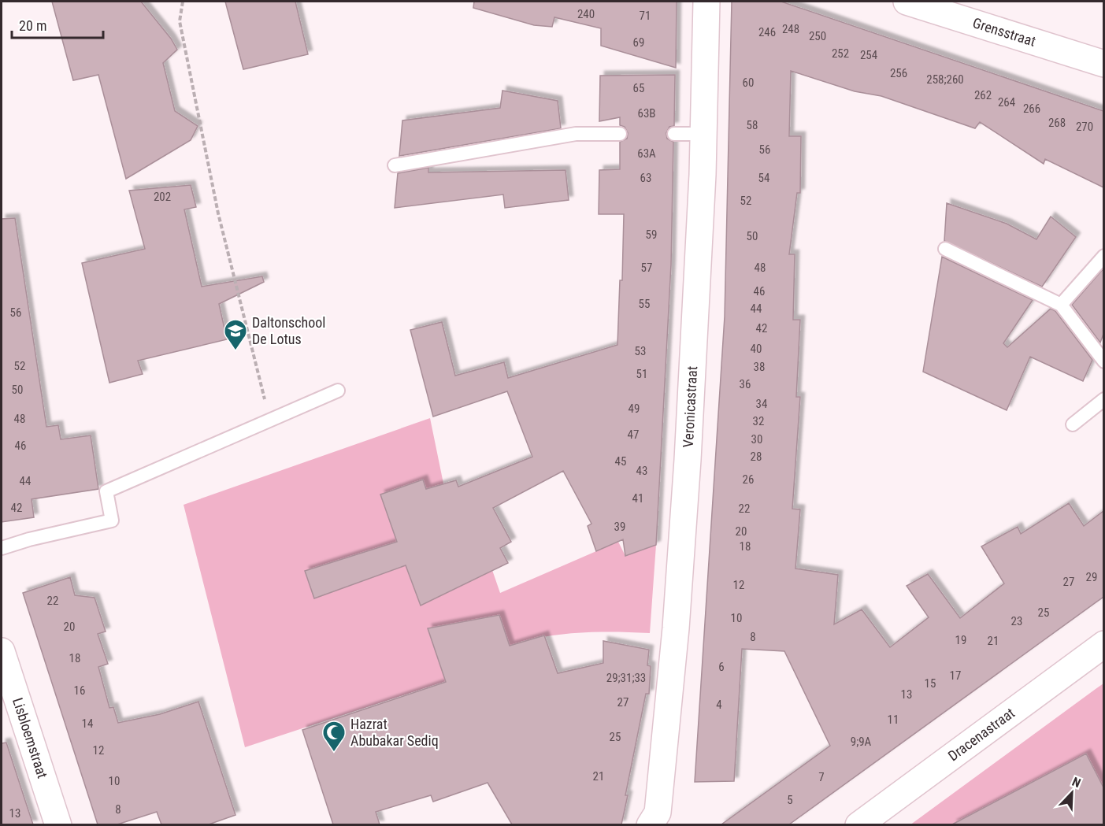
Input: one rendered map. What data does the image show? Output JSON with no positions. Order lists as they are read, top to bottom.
{
  "streets": {
    "street": [
      "Grensstraat",
      "Veronicastraat",
      "Dracenastraat",
      "Lisbloemstraat"
    ]
  },
  "places": {
    "school or university": ["Daltonschool De Lotus"],
    "mosque": ["Hazrat Abubakar Sediq"]
  },
  "house_numbers": [
    "240",
    "71",
    "248",
    "246",
    "250",
    "69",
    "252",
    "254",
    "256",
    "258;260",
    "60",
    "65",
    "262",
    "264",
    "266",
    "63B",
    "268",
    "58",
    "270",
    "56",
    "63A",
    "63",
    "54",
    "202",
    "52",
    "59",
    "50",
    "57",
    "48",
    "46",
    "55",
    "44",
    "56",
    "42",
    "40",
    "53",
    "52",
    "38",
    "51",
    "36",
    "50",
    "34",
    "49",
    "48",
    "32",
    "47",
    "30",
    "46",
    "28",
    "45",
    "43",
    "26",
    "44",
    "41",
    "42",
    "22",
    "39",
    "20",
    "18",
    "29",
    "27",
    "12",
    "22",
    "25",
    "10",
    "23",
    "20",
    "8",
    "19",
    "21",
    "18",
    "6",
    "17",
    "29;31;33",
    "15",
    "16",
    "13",
    "27",
    "4",
    "11",
    "14",
    "25",
    "9;9A",
    "12",
    "21",
    "7",
    "10",
    "5",
    "8",
    "13"
  ],
  "scale_bar": "20 m",
  "north": "top right"
}
